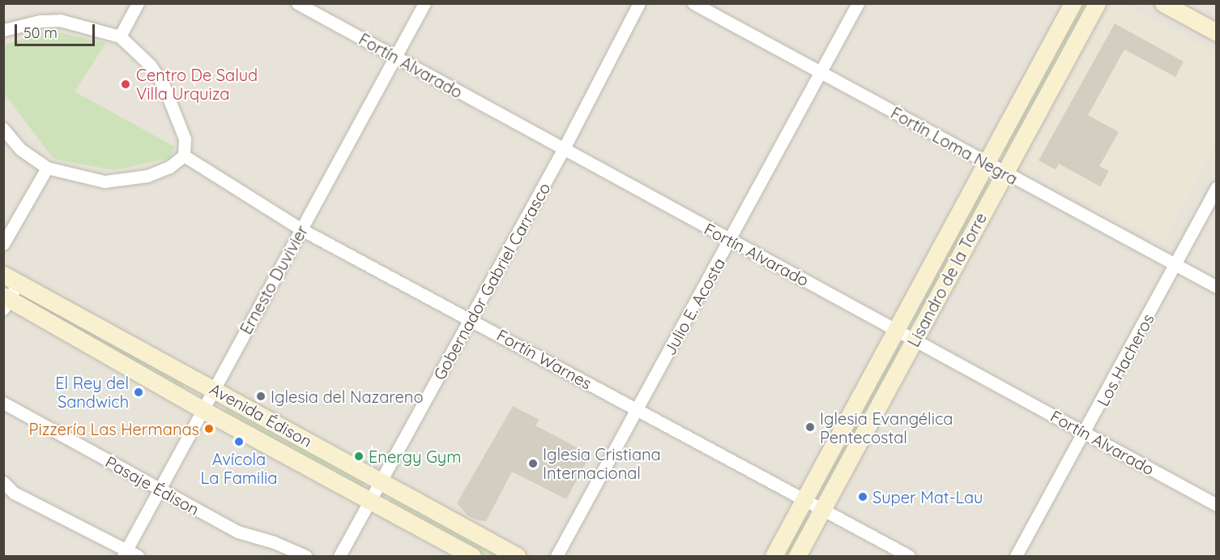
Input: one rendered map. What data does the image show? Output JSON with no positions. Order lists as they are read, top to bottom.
{
  "streets": {
    "main road": ["Lisandro de la Torre", "Avenida Édison"],
    "street": [
      "Fortín Alvarado",
      "Fortín Loma Negra",
      "Ernesto Duvivier",
      "Gobernador Gabriel Carrasco",
      "Julio E. Acosta",
      "Fortín Warnes",
      "Los Hacheros",
      "Pasaje Édison"
    ]
  },
  "crossings": [
    ["Fortín Alvarado", "Ernesto Duvivier"],
    ["Fortín Alvarado", "Lisandro de la Torre"],
    ["Fortín Alvarado", "Gobernador Gabriel Carrasco"],
    ["Fortín Alvarado", "Julio E. Acosta"],
    ["Fortín Alvarado", "Los Hacheros"],
    ["Fortín Loma Negra", "Lisandro de la Torre"],
    ["Fortín Loma Negra", "Julio E. Acosta"],
    ["Fortín Loma Negra", "Los Hacheros"],
    ["Ernesto Duvivier", "Fortín Warnes"],
    ["Ernesto Duvivier", "Avenida Édison"],
    ["Ernesto Duvivier", "Pasaje Édison"],
    ["Lisandro de la Torre", "Fortín Warnes"],
    ["Gobernador Gabriel Carrasco", "Fortín Warnes"],
    ["Gobernador Gabriel Carrasco", "Avenida Édison"],
    ["Julio E. Acosta", "Fortín Warnes"]
  ],
  "places": [
    "Centro De Salud Villa Urquiza",
    "El Rey del Sandwich",
    "Iglesia del Nazareno",
    "Iglesia Evangélica Pentecostal",
    "Pizzería Las Hermanas",
    "Avícola La Familia",
    "Energy Gym",
    "Iglesia Cristiana Internacional",
    "Super Mat-Lau"
  ],
  "scale_bar": "50 m"
}
